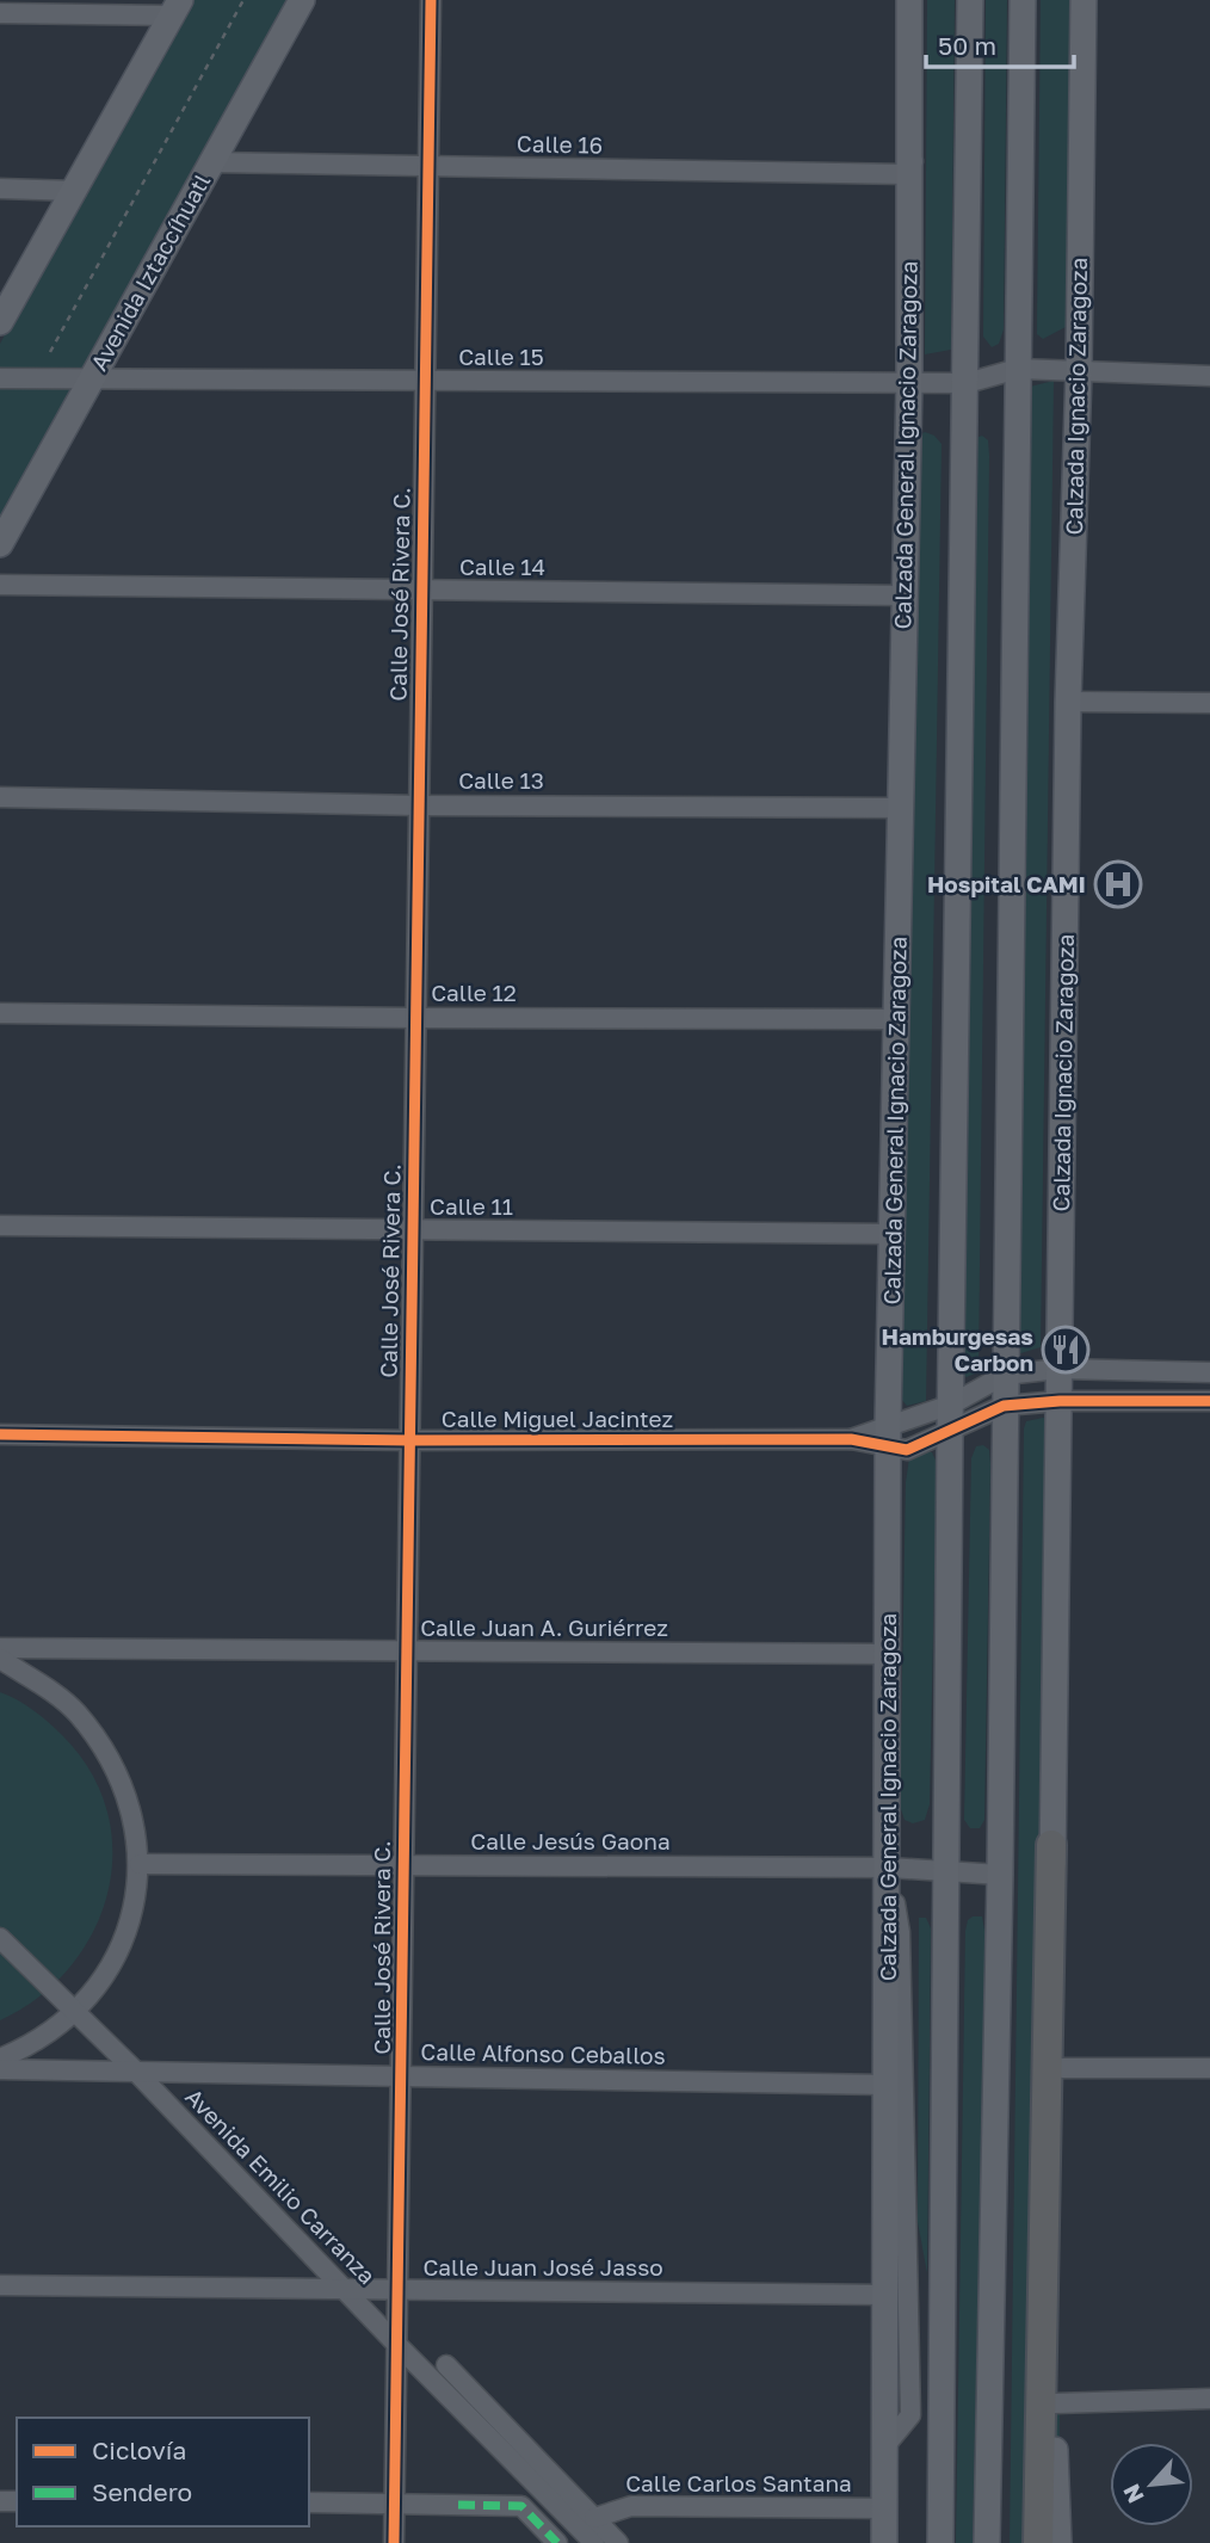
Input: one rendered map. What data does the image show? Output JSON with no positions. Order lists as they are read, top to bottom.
{
  "streets": {
    "main road": ["Avenida Iztaccíhuatl", "Calzada Ignacio Zaragoza", "Calzada General Ignacio Zaragoza"],
    "street": [
      "Calle 16",
      "Calle 15",
      "Calle 14",
      "Calle José Rivera C.",
      "Calle 13",
      "Calle 12",
      "Calle 11",
      "Calle Miguel Jacintez",
      "Calle Juan A. Guriérrez",
      "Calle Jesús Gaona",
      "Calle Alfonso Ceballos",
      "Avenida Emilio Carranza",
      "Calle Juan José Jasso",
      "Calle Carlos Santana"
    ]
  },
  "crossings": [
    ["Calle 16", "Avenida Iztaccíhuatl"],
    ["Calle 16", "Calzada General Ignacio Zaragoza"],
    ["Calle 16", "Calle José Rivera C."],
    ["Avenida Iztaccíhuatl", "Calle 15"],
    ["Calle 15", "Calzada Ignacio Zaragoza"],
    ["Calle 15", "Calzada General Ignacio Zaragoza"],
    ["Calle 15", "Calle José Rivera C."],
    ["Calzada General Ignacio Zaragoza", "Calle 14"],
    ["Calzada General Ignacio Zaragoza", "Calle 13"],
    ["Calzada General Ignacio Zaragoza", "Calle 12"],
    ["Calzada General Ignacio Zaragoza", "Calle 11"],
    ["Calzada General Ignacio Zaragoza", "Calle Miguel Jacintez"],
    ["Calzada General Ignacio Zaragoza", "Calle Juan A. Guriérrez"],
    ["Calzada General Ignacio Zaragoza", "Calle Jesús Gaona"],
    ["Calzada General Ignacio Zaragoza", "Calle Alfonso Ceballos"],
    ["Calzada General Ignacio Zaragoza", "Calle Juan José Jasso"],
    ["Calzada General Ignacio Zaragoza", "Calle Carlos Santana"],
    ["Calle 14", "Calle José Rivera C."],
    ["Calle José Rivera C.", "Calle 13"],
    ["Calle José Rivera C.", "Calle 12"],
    ["Calle José Rivera C.", "Calle 11"],
    ["Calle José Rivera C.", "Calle Miguel Jacintez"],
    ["Calle José Rivera C.", "Calle Juan A. Guriérrez"],
    ["Calle José Rivera C.", "Calle Jesús Gaona"],
    ["Calle José Rivera C.", "Calle Alfonso Ceballos"],
    ["Calle José Rivera C.", "Avenida Emilio Carranza"],
    ["Calle José Rivera C.", "Calle Juan José Jasso"],
    ["Calle Alfonso Ceballos", "Avenida Emilio Carranza"],
    ["Avenida Emilio Carranza", "Calle Juan José Jasso"]
  ],
  "places": {
    "hospital": ["Hospital CAMI"],
    "restaurant": ["Hamburgesas Carbon"]
  },
  "legend": ["Ciclovía", "Sendero"],
  "scale_bar": "50 m",
  "north": "bottom left"
}
